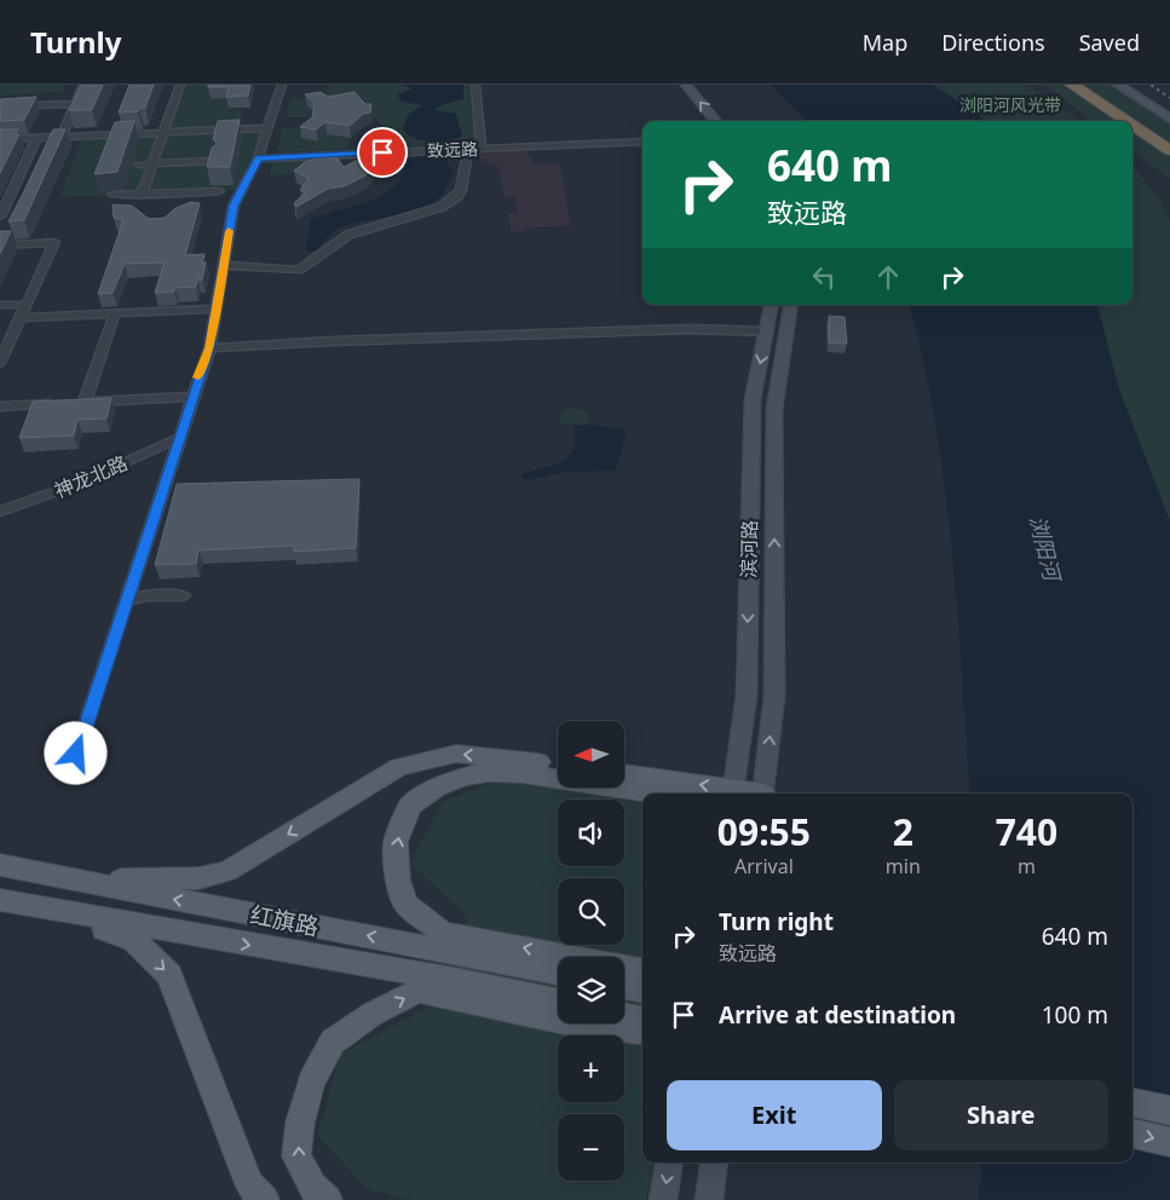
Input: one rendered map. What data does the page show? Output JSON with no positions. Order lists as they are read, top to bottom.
{
  "streets": {
    "main road": ["滨河路", "红旗路"],
    "street": ["致远路", "神龙北路"]
  },
  "water": ["浏阳河"],
  "parks": ["浏阳河风光带"],
  "north": "left",
  "page": {
    "header": "Turnly",
    "nav": ["Map", "Directions", "Saved"],
    "turn": ["640 m", "致远路"],
    "map_buttons": ["+", "−"],
    "eta": [
      "09:55",
      "Arrival",
      "2",
      "min",
      "740",
      "m"
    ],
    "list": [
      {
        "name": "Turn right",
        "note": "致远路",
        "value": "640 m"
      },
      {
        "name": "Arrive at destination",
        "value": "100 m"
      }
    ],
    "buttons": ["Exit", "Share"]
  }
}
